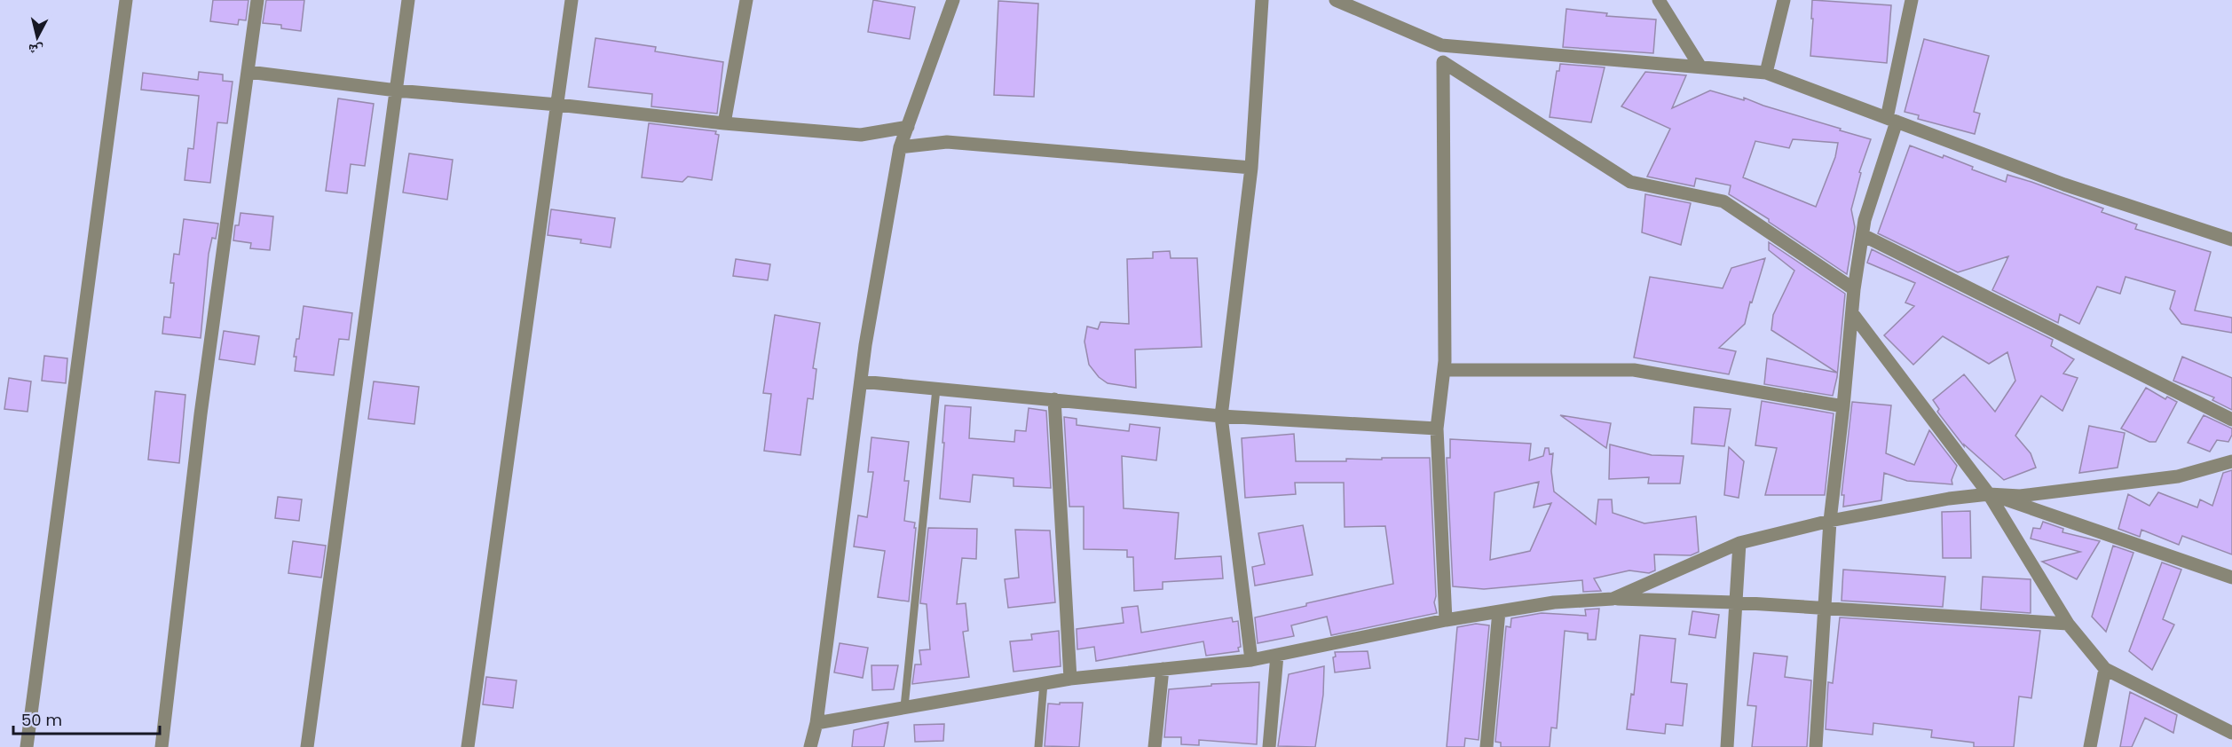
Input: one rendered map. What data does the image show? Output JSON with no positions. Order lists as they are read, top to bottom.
{
  "scale_bar": "50 m",
  "north": "bottom"
}
